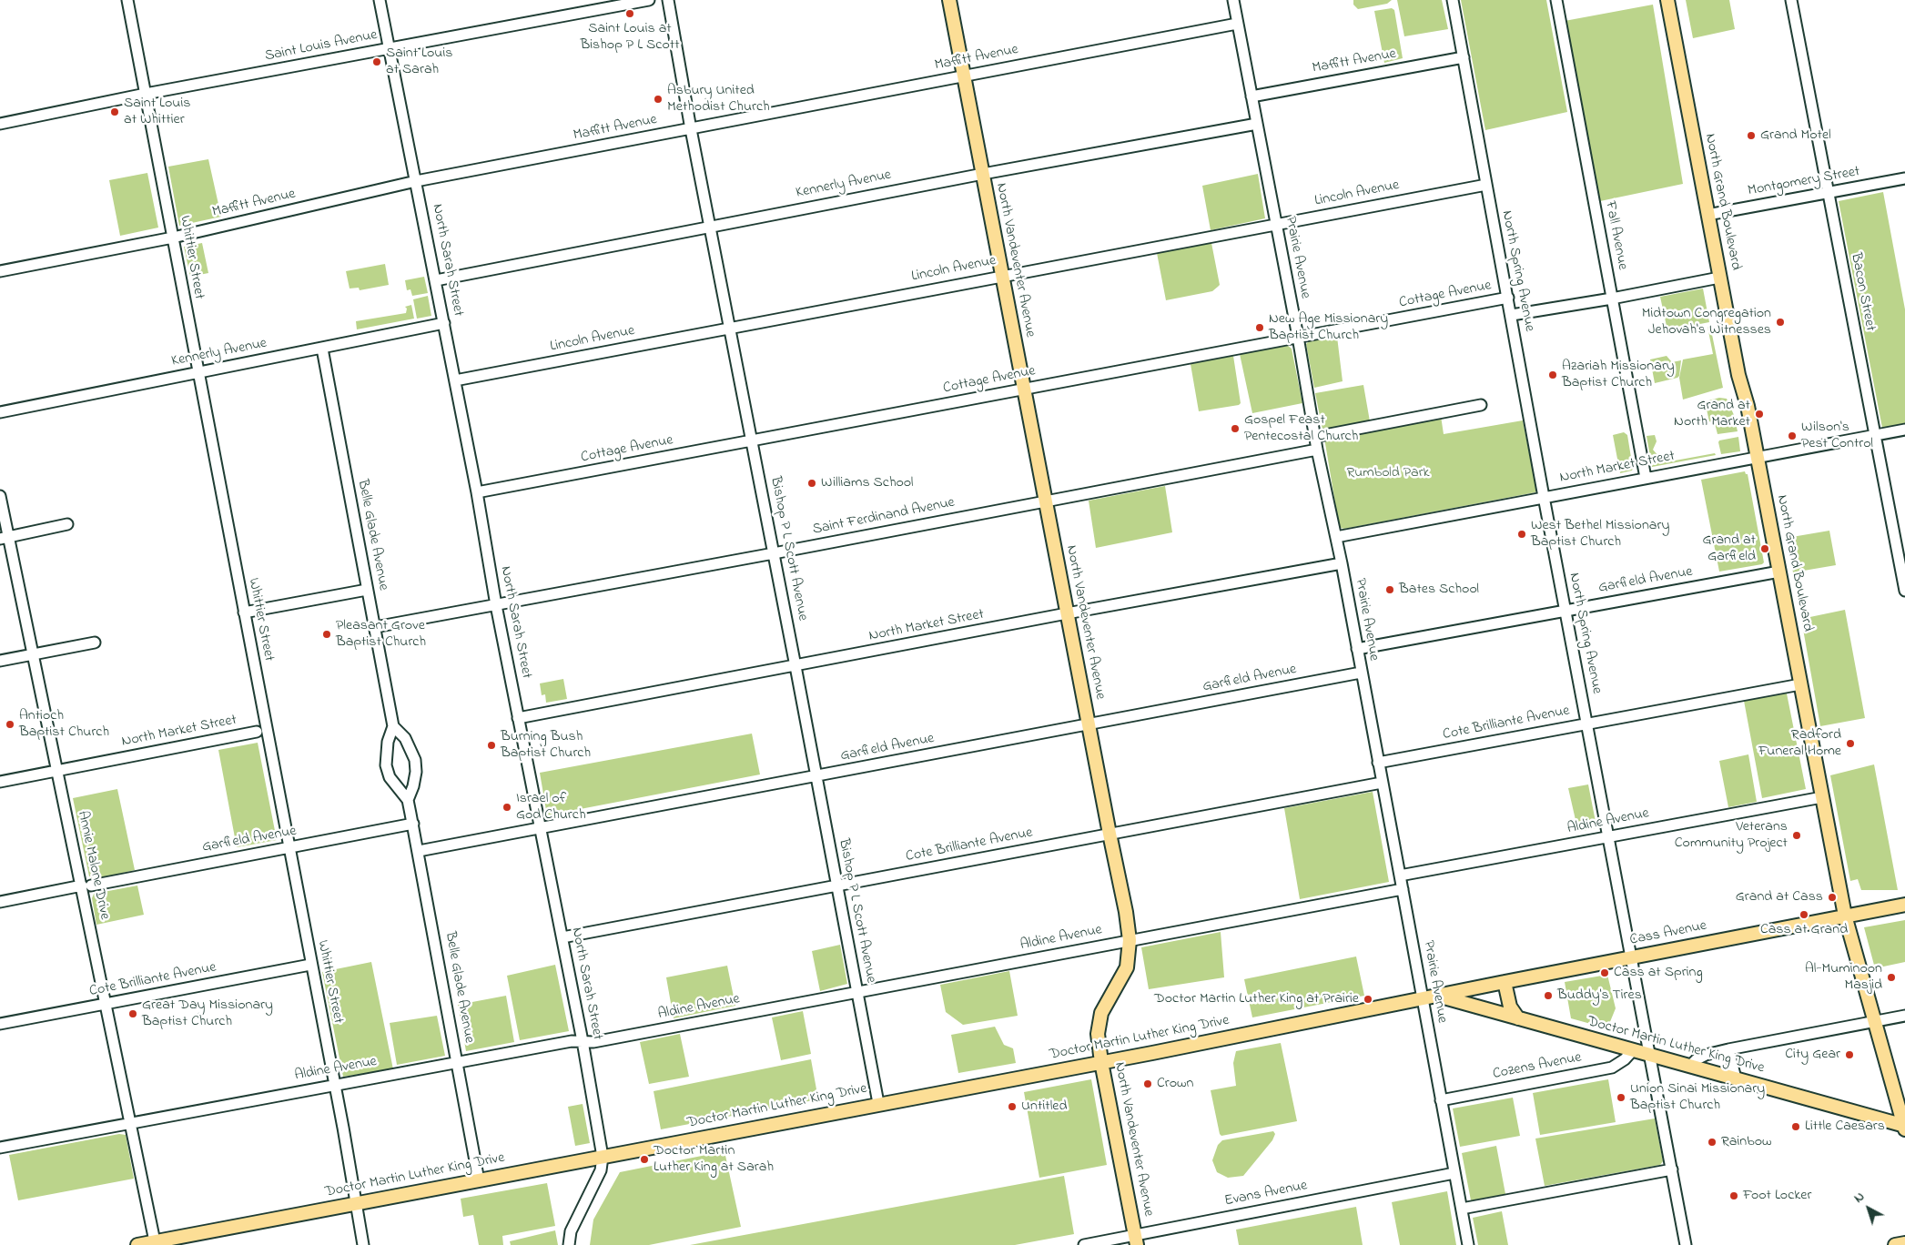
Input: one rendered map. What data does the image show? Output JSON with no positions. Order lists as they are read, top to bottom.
{
  "streets": {
    "main road": [
      "North Grand Boulevard",
      "North Vandeventer Avenue",
      "Cass Avenue",
      "Doctor Martin Luther King Drive"
    ],
    "street": [
      "Saint Louis Avenue",
      "Maffitt Avenue",
      "Montgomery Street",
      "Kennerly Avenue",
      "Lincoln Avenue",
      "Fall Avenue",
      "Whittier Street",
      "Prairie Avenue",
      "North Sarah Street",
      "North Spring Avenue",
      "Bacon Street",
      "Cottage Avenue",
      "North Market Street",
      "Saint Ferdinand Avenue",
      "Belle Glade Avenue",
      "Bishop P L Scott Avenue",
      "Garfield Avenue",
      "Cote Brilliante Avenue",
      "Aldine Avenue",
      "Annie Malone Drive",
      "Cozens Avenue",
      "Evans Avenue"
    ]
  },
  "crossings": [
    ["Saint Louis Avenue", "Whittier Street"],
    ["Saint Louis Avenue", "North Sarah Street"],
    ["Maffitt Avenue", "Whittier Street"],
    ["Maffitt Avenue", "Prairie Avenue"],
    ["Maffitt Avenue", "North Sarah Street"],
    ["Maffitt Avenue", "North Vandeventer Avenue"],
    ["Maffitt Avenue", "North Spring Avenue"],
    ["Maffitt Avenue", "Bishop P L Scott Avenue"],
    ["Montgomery Street", "North Grand Boulevard"],
    ["Montgomery Street", "Bacon Street"],
    ["Kennerly Avenue", "Whittier Street"],
    ["Kennerly Avenue", "Prairie Avenue"],
    ["Kennerly Avenue", "North Sarah Street"],
    ["Kennerly Avenue", "North Vandeventer Avenue"],
    ["Kennerly Avenue", "Belle Glade Avenue"],
    ["Kennerly Avenue", "Bishop P L Scott Avenue"],
    ["Lincoln Avenue", "Prairie Avenue"],
    ["Lincoln Avenue", "North Sarah Street"],
    ["Lincoln Avenue", "North Vandeventer Avenue"],
    ["Lincoln Avenue", "North Spring Avenue"],
    ["Lincoln Avenue", "Bishop P L Scott Avenue"],
    ["North Grand Boulevard", "North Market Street"],
    ["North Grand Boulevard", "Garfield Avenue"],
    ["North Grand Boulevard", "Cote Brilliante Avenue"],
    ["North Grand Boulevard", "Aldine Avenue"],
    ["North Grand Boulevard", "Cass Avenue"],
    ["North Grand Boulevard", "Doctor Martin Luther King Drive"],
    ["Fall Avenue", "North Market Street"],
    ["Whittier Street", "Garfield Avenue"],
    ["Whittier Street", "Cote Brilliante Avenue"],
    ["Whittier Street", "Aldine Avenue"],
    ["Whittier Street", "Doctor Martin Luther King Drive"],
    ["Prairie Avenue", "Cottage Avenue"],
    ["Prairie Avenue", "North Market Street"],
    ["Prairie Avenue", "Saint Ferdinand Avenue"],
    ["Prairie Avenue", "Garfield Avenue"],
    ["Prairie Avenue", "Cote Brilliante Avenue"],
    ["Prairie Avenue", "Aldine Avenue"],
    ["Prairie Avenue", "Doctor Martin Luther King Drive"],
    ["Prairie Avenue", "Cozens Avenue"],
    ["Prairie Avenue", "Evans Avenue"],
    ["North Sarah Street", "Cottage Avenue"],
    ["North Sarah Street", "North Market Street"],
    ["North Sarah Street", "Saint Ferdinand Avenue"],
    ["North Sarah Street", "Garfield Avenue"],
    ["North Sarah Street", "Cote Brilliante Avenue"],
    ["North Sarah Street", "Aldine Avenue"],
    ["North Sarah Street", "Doctor Martin Luther King Drive"],
    ["North Vandeventer Avenue", "Cottage Avenue"],
    ["North Vandeventer Avenue", "North Market Street"],
    ["North Vandeventer Avenue", "Saint Ferdinand Avenue"],
    ["North Vandeventer Avenue", "Garfield Avenue"],
    ["North Vandeventer Avenue", "Cote Brilliante Avenue"],
    ["North Vandeventer Avenue", "Aldine Avenue"],
    ["North Vandeventer Avenue", "Doctor Martin Luther King Drive"],
    ["North Vandeventer Avenue", "Evans Avenue"],
    ["North Spring Avenue", "Cottage Avenue"],
    ["North Spring Avenue", "North Market Street"],
    ["North Spring Avenue", "Garfield Avenue"],
    ["North Spring Avenue", "Cote Brilliante Avenue"],
    ["North Spring Avenue", "Aldine Avenue"],
    ["North Spring Avenue", "Cass Avenue"],
    ["North Spring Avenue", "Doctor Martin Luther King Drive"],
    ["Bacon Street", "North Market Street"],
    ["Cottage Avenue", "Bishop P L Scott Avenue"],
    ["North Market Street", "Bishop P L Scott Avenue"],
    ["North Market Street", "Annie Malone Drive"],
    ["Saint Ferdinand Avenue", "Belle Glade Avenue"],
    ["Saint Ferdinand Avenue", "Bishop P L Scott Avenue"],
    ["Belle Glade Avenue", "Garfield Avenue"],
    ["Belle Glade Avenue", "Aldine Avenue"],
    ["Belle Glade Avenue", "Doctor Martin Luther King Drive"],
    ["Bishop P L Scott Avenue", "Garfield Avenue"],
    ["Bishop P L Scott Avenue", "Cote Brilliante Avenue"],
    ["Bishop P L Scott Avenue", "Aldine Avenue"],
    ["Bishop P L Scott Avenue", "Doctor Martin Luther King Drive"],
    ["Garfield Avenue", "Annie Malone Drive"],
    ["Cote Brilliante Avenue", "Annie Malone Drive"],
    ["Aldine Avenue", "Annie Malone Drive"],
    ["Annie Malone Drive", "Doctor Martin Luther King Drive"],
    ["Cass Avenue", "Doctor Martin Luther King Drive"],
    ["Doctor Martin Luther King Drive", "Cozens Avenue"]
  ],
  "parks": ["Rumbold Park"],
  "places": [
    "Saint Louis at Bishop P L Scott",
    "Saint Louis at Sarah",
    "Asbury United Methodist Church",
    "Saint Louis at Whittier",
    "Grand Motel",
    "Midtown Congregation Jehovah's Witnesses",
    "New Age Missionary Baptist Church",
    "Azariah Missionary Baptist Church",
    "Grand at North Market",
    "Gospel Feast Pentecostal Church",
    "Wilson's Pest Control",
    "Williams School",
    "West Bethel Missionary Baptist Church",
    "Grand at Garfield",
    "Bates School",
    "Pleasant Grove Baptist Church",
    "Antioch Baptist Church",
    "Radford Funeral Home",
    "Burning Bush Baptist Church",
    "Israel of God Church",
    "Veterans Community Project",
    "Grand at Cass",
    "Cass at Grand",
    "Cass at Spring",
    "Al-Muminoon Masjid",
    "Buddy's Tires",
    "Doctor Martin Luther King at Prairie",
    "Great Day Missionary Baptist Church",
    "City Gear",
    "Crown",
    "Union Sinai Missionary Baptist Church",
    "Untitled",
    "Little Caesars",
    "Rainbow",
    "Doctor Martin Luther King at Sarah",
    "Foot Locker"
  ],
  "north": "top left"
}
